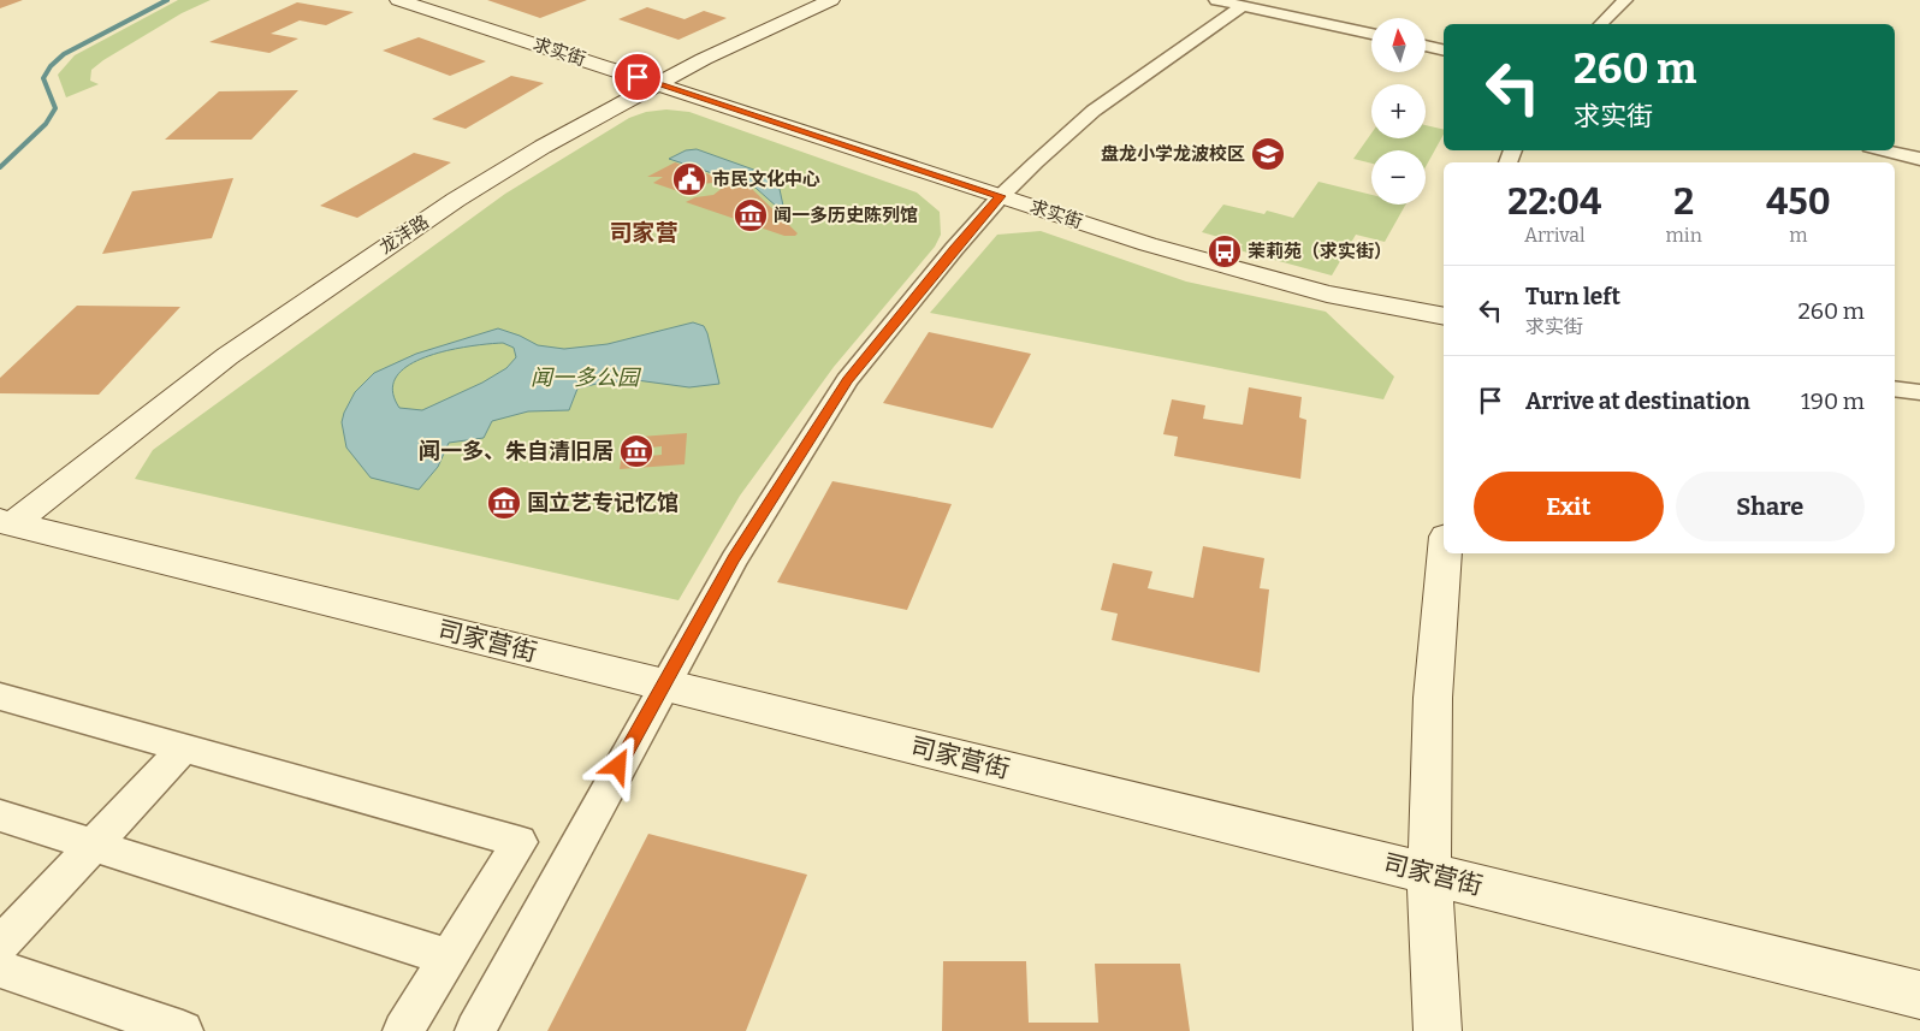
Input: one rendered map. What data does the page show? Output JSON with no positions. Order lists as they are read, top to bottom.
{
  "streets": {
    "street": ["求实街", "龙沣路", "司家营街"]
  },
  "crossings": [
    ["求实街", "龙沣路"],
    ["龙沣路", "司家营街"]
  ],
  "districts": ["司家营"],
  "parks": ["闻一多公园"],
  "places": {
    "school or university": ["盘龙小学龙波校区"],
    "public building": ["市民文化中心"],
    "museum": ["闻一多历史陈列馆", "闻一多、朱自清旧居", "国立艺专记忆馆"],
    "bus stop": ["茉莉苑（求实街）"]
  },
  "north": "top",
  "page": {
    "map_buttons": ["+", "−"],
    "turn": ["260 m", "求实街"],
    "eta": [
      "22:04",
      "Arrival",
      "2",
      "min",
      "450",
      "m"
    ],
    "list": [
      {
        "name": "Turn left",
        "note": "求实街",
        "value": "260 m"
      },
      {
        "name": "Arrive at destination",
        "value": "190 m"
      }
    ],
    "buttons": ["Exit", "Share"]
  }
}
